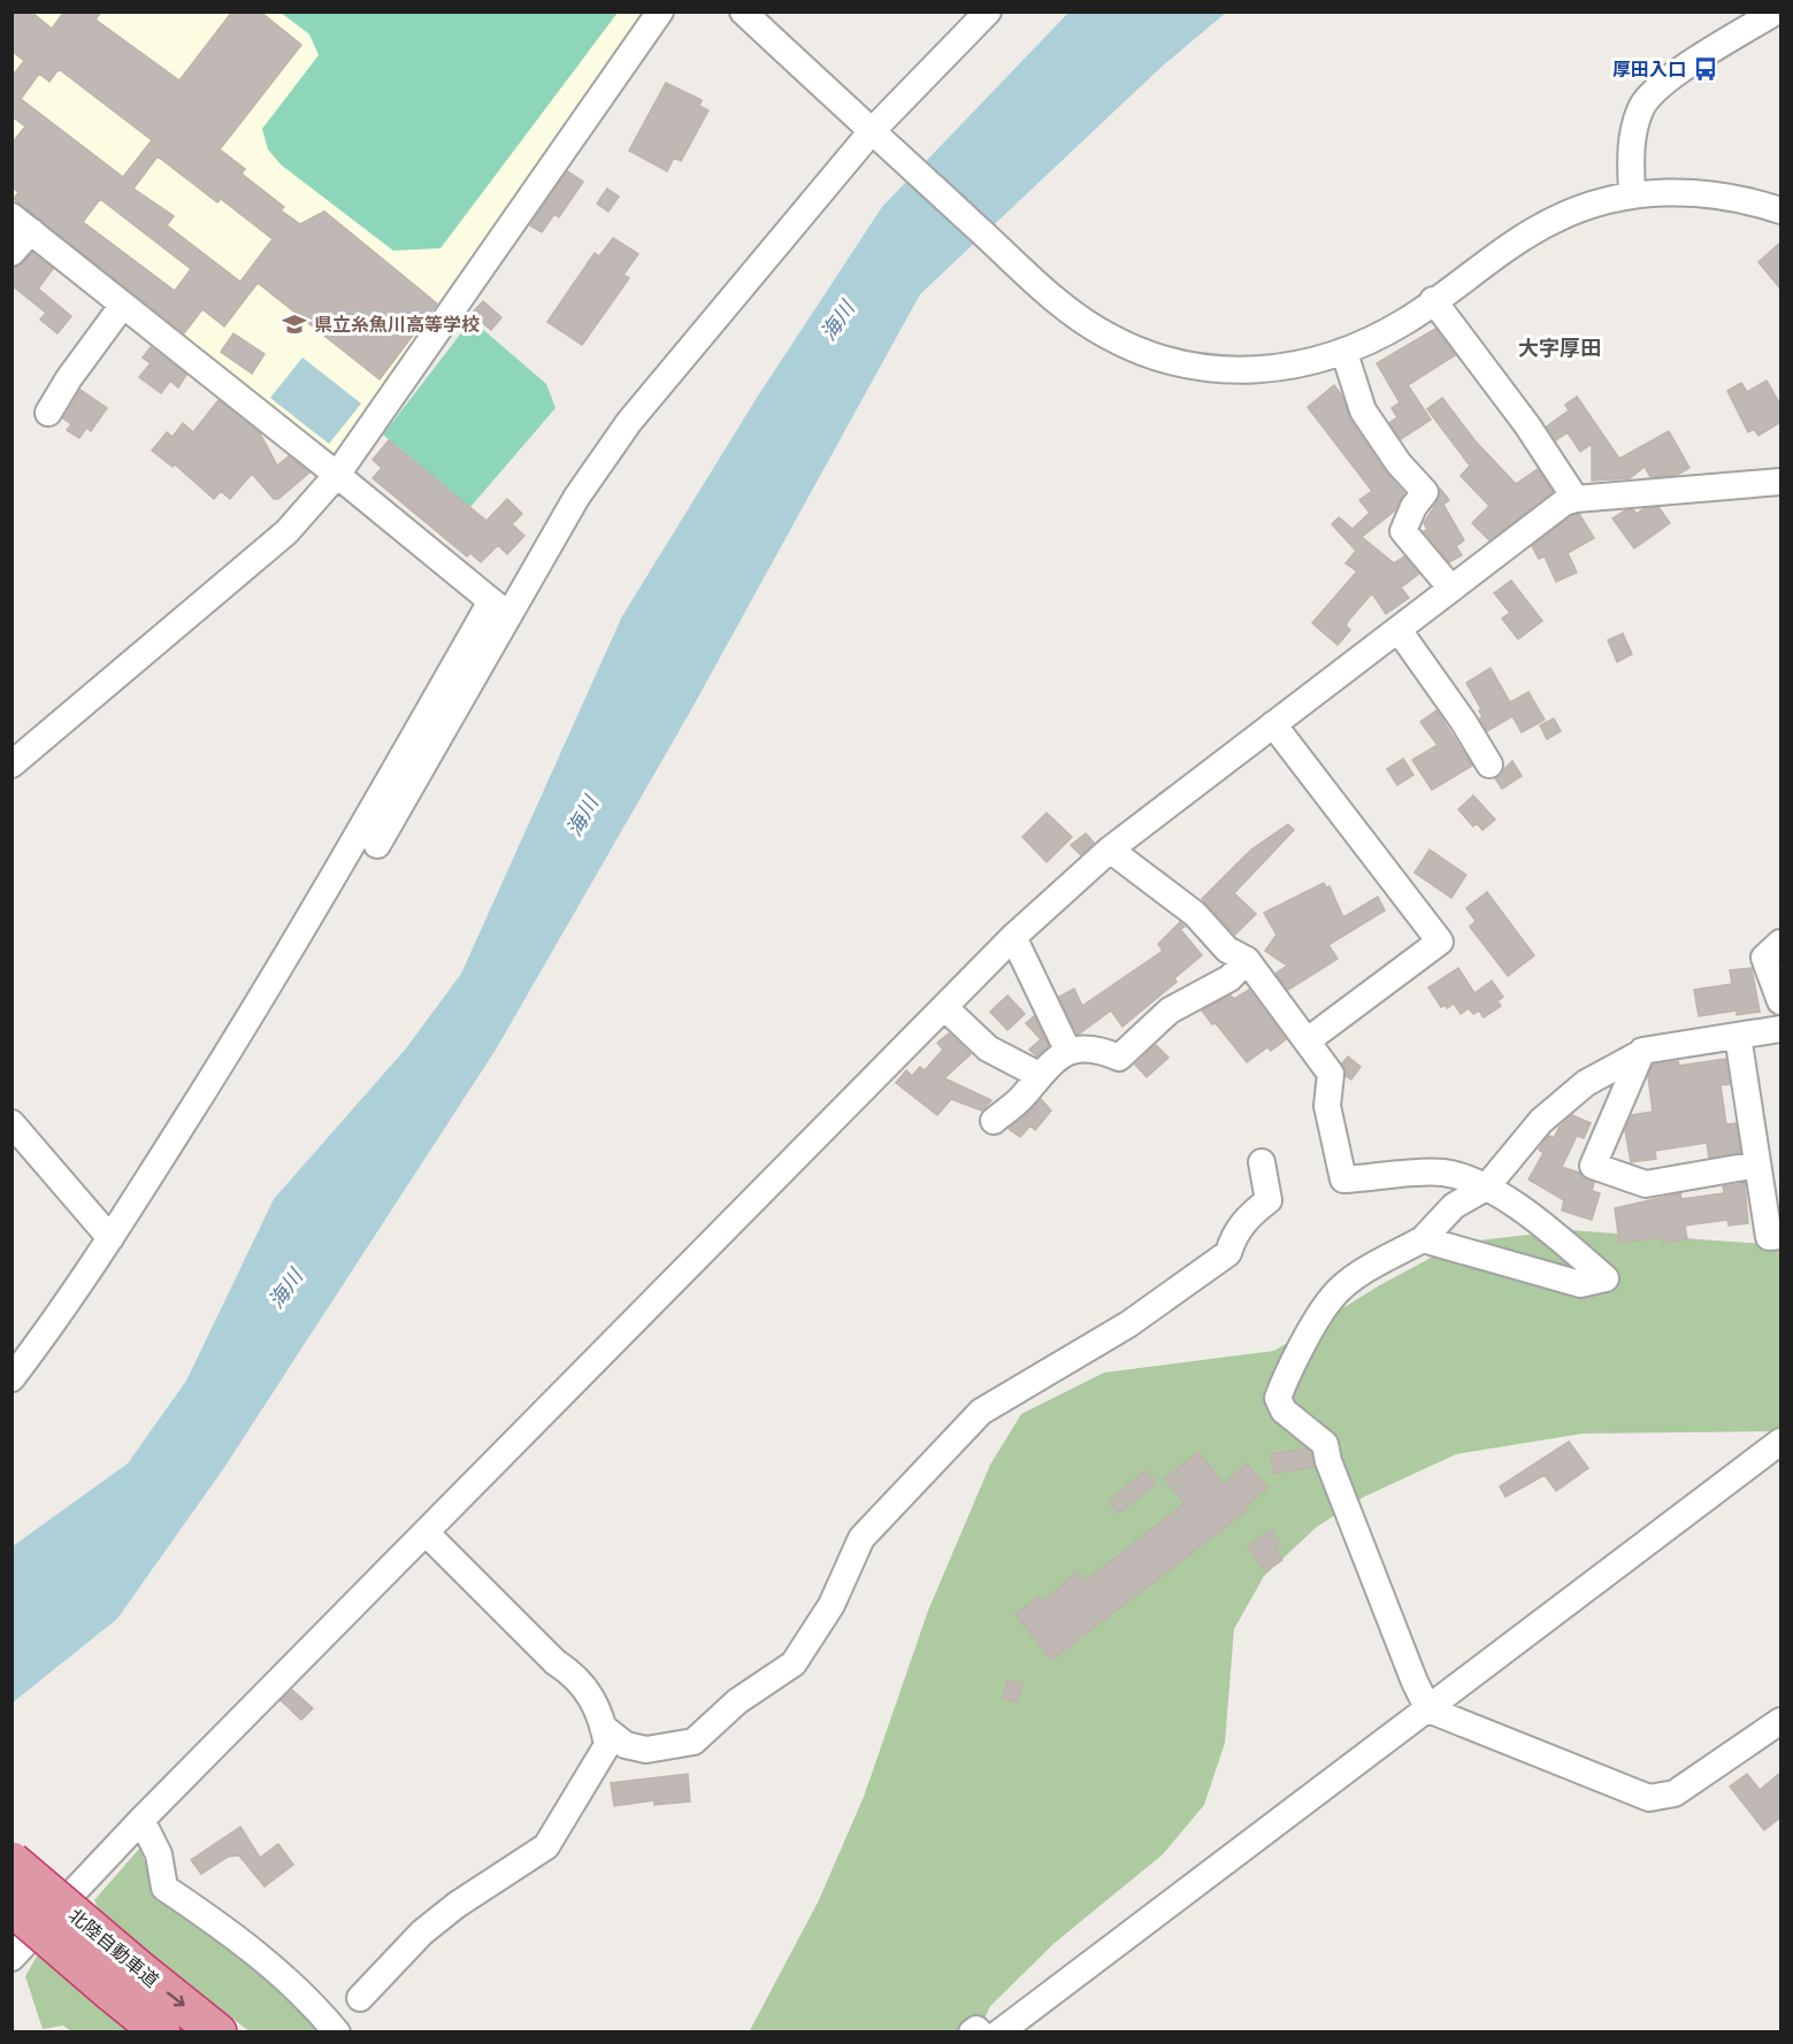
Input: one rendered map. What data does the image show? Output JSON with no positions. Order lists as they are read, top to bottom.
{
  "streets": {
    "highway": ["北陸自動車道"]
  },
  "districts": ["大字厚田"],
  "water": ["海川"],
  "places": {
    "bus stop": ["厚田入口"],
    "school or university": ["県立糸魚川高等学校"]
  }
}
